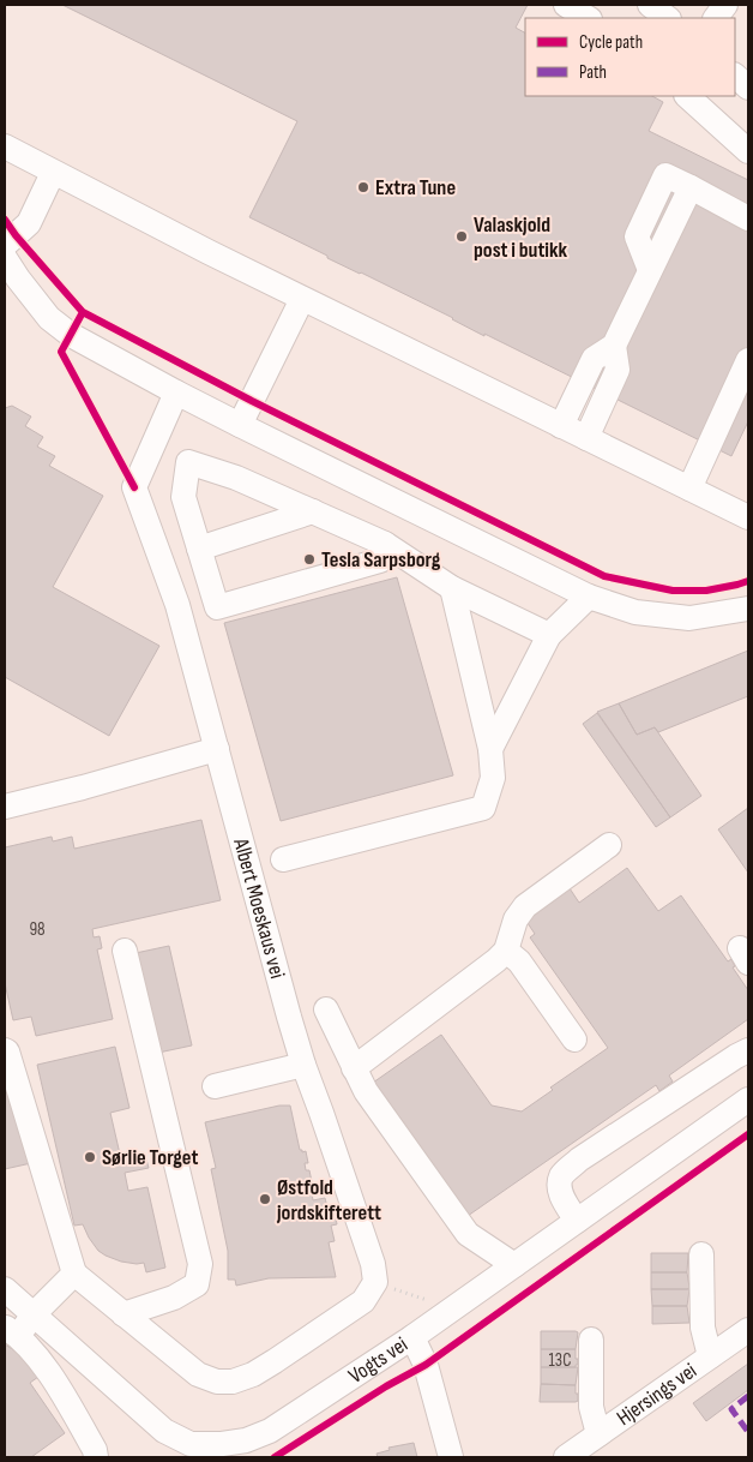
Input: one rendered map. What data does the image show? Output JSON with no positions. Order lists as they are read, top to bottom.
{
  "streets": {
    "street": ["Albert Moeskaus vei", "Vogts vei", "Hjersings vei"]
  },
  "places": [
    "Extra Tune",
    "Valaskjold post i butikk",
    "Tesla Sarpsborg",
    "Sørlie Torget",
    "Østfold jordskifterett"
  ],
  "house_numbers": ["98", "13C"],
  "legend": ["Cycle path", "Path"]
}
